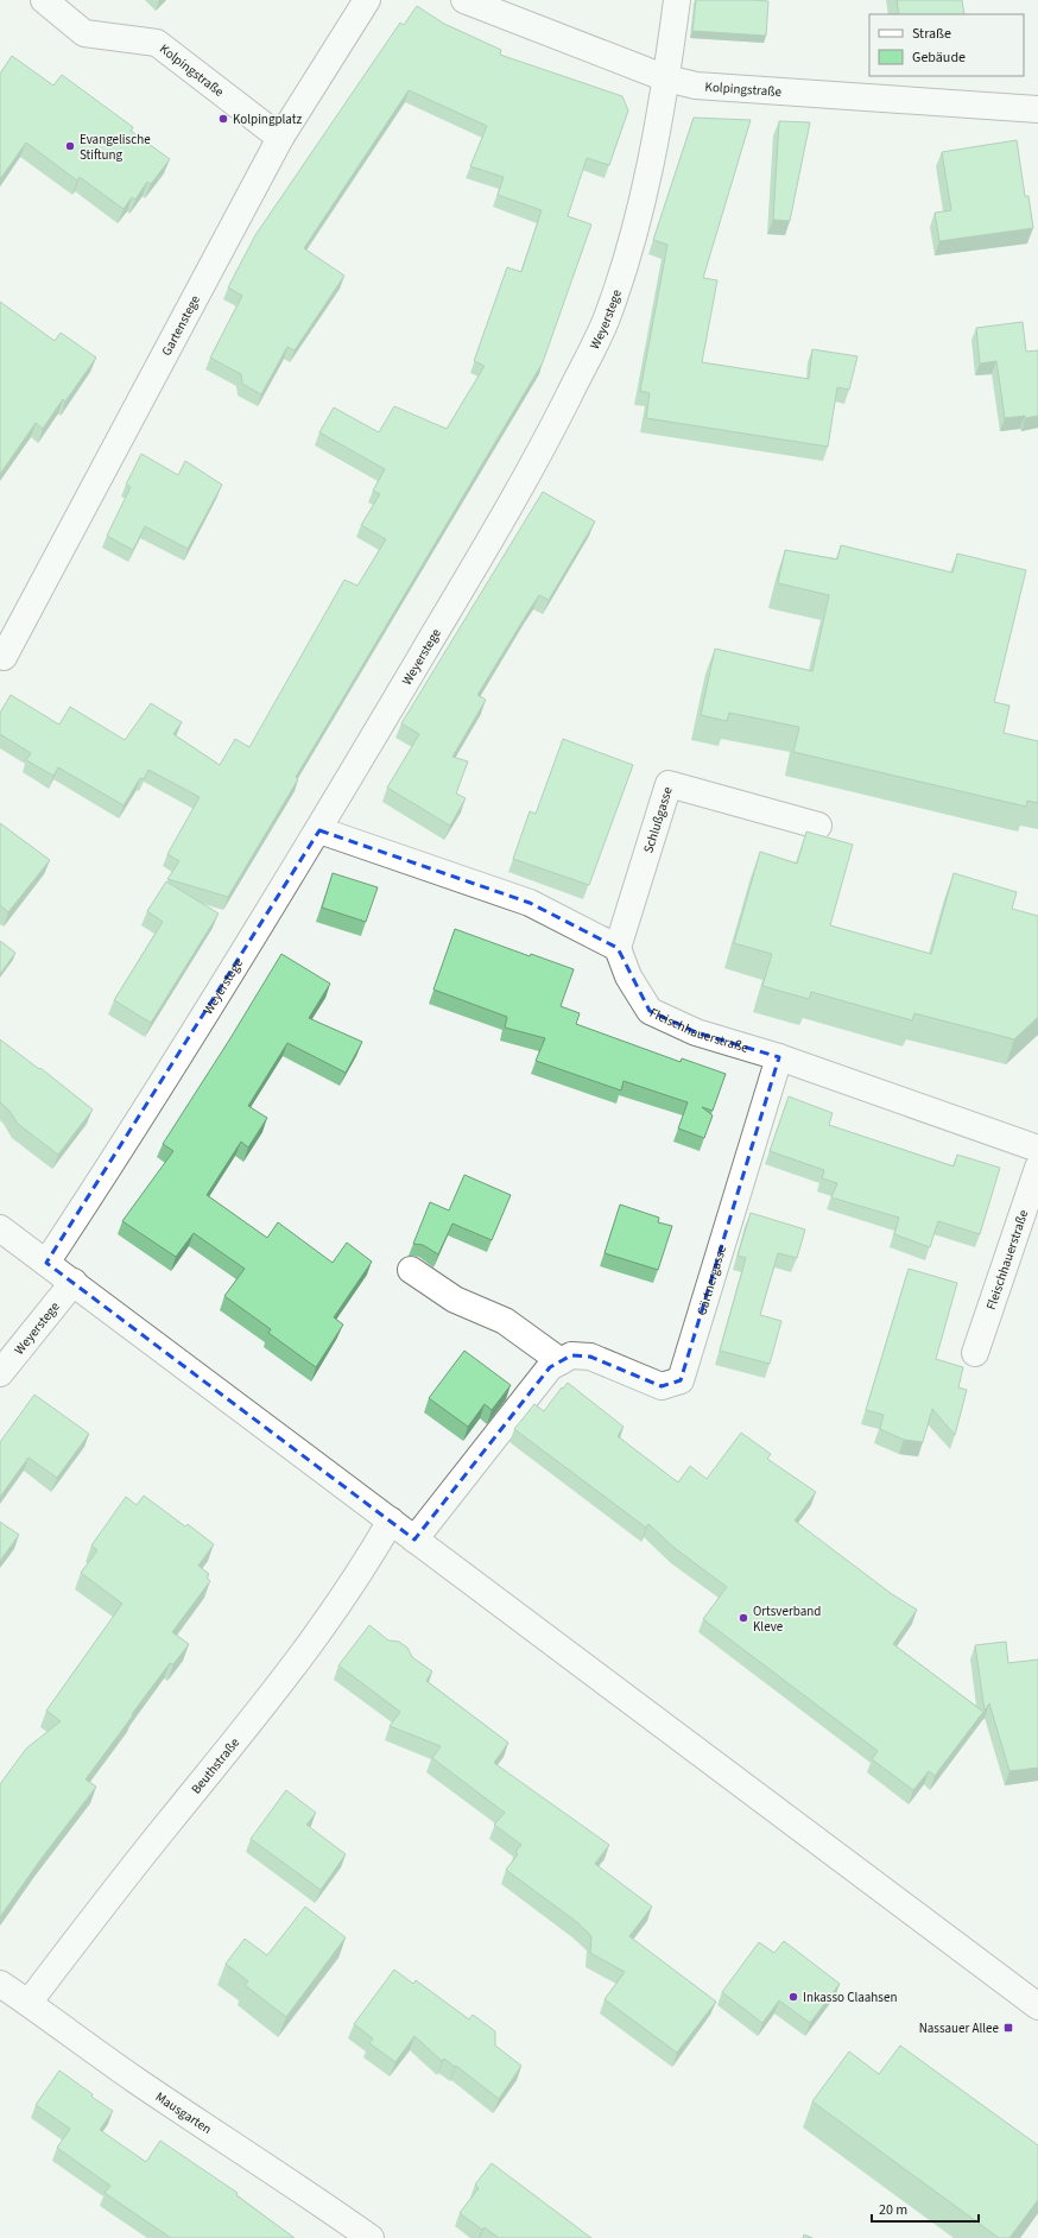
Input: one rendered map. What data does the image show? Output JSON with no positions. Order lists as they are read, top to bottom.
{
  "streets": {
    "street": [
      "Kolpingstraße",
      "Weyerstege",
      "Gartenstege",
      "Schlußgasse",
      "Fleischhauerstraße",
      "Gärtnergasse",
      "Beuthstraße",
      "Mausgarten"
    ]
  },
  "crossings": [
    ["Kolpingstraße", "Weyerstege"],
    ["Kolpingstraße", "Gartenstege"],
    ["Schlußgasse", "Fleischhauerstraße"],
    ["Fleischhauerstraße", "Gärtnergasse"],
    ["Beuthstraße", "Mausgarten"]
  ],
  "places": {
    "other": [
      "Kolpingplatz",
      "Evangelische Stiftung",
      "Ortsverband Kleve",
      "Inkasso Claahsen"
    ],
    "transit": ["Nassauer Allee"]
  },
  "legend": ["Straße", "Gebäude"],
  "scale_bar": "20 m"
}
